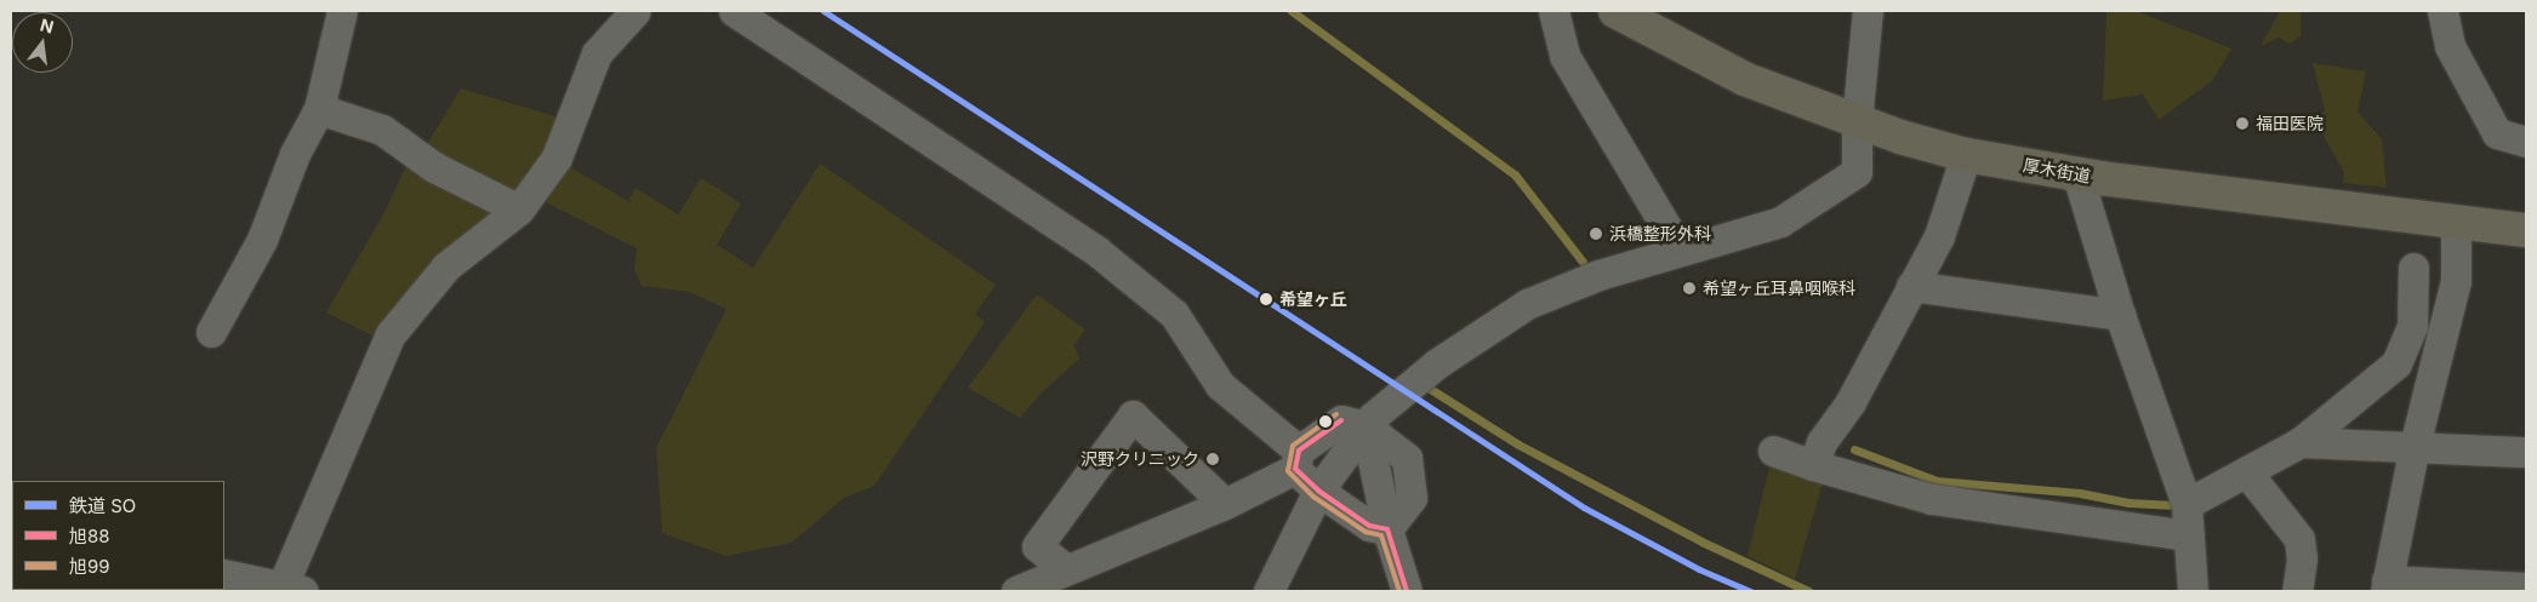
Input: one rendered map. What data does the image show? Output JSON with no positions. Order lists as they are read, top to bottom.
{
  "streets": {
    "main road": ["厚木街道"]
  },
  "places": [
    "福田医院",
    "浜橋整形外科",
    "希望ヶ丘耳鼻咽喉科",
    "希望ヶ丘",
    "沢野クリニック"
  ],
  "lines": ["rail line SO", "transit line 旭99", "transit line 旭88"],
  "legend": ["鉄道 SO", "旭88", "旭99"],
  "north": "top"
}
